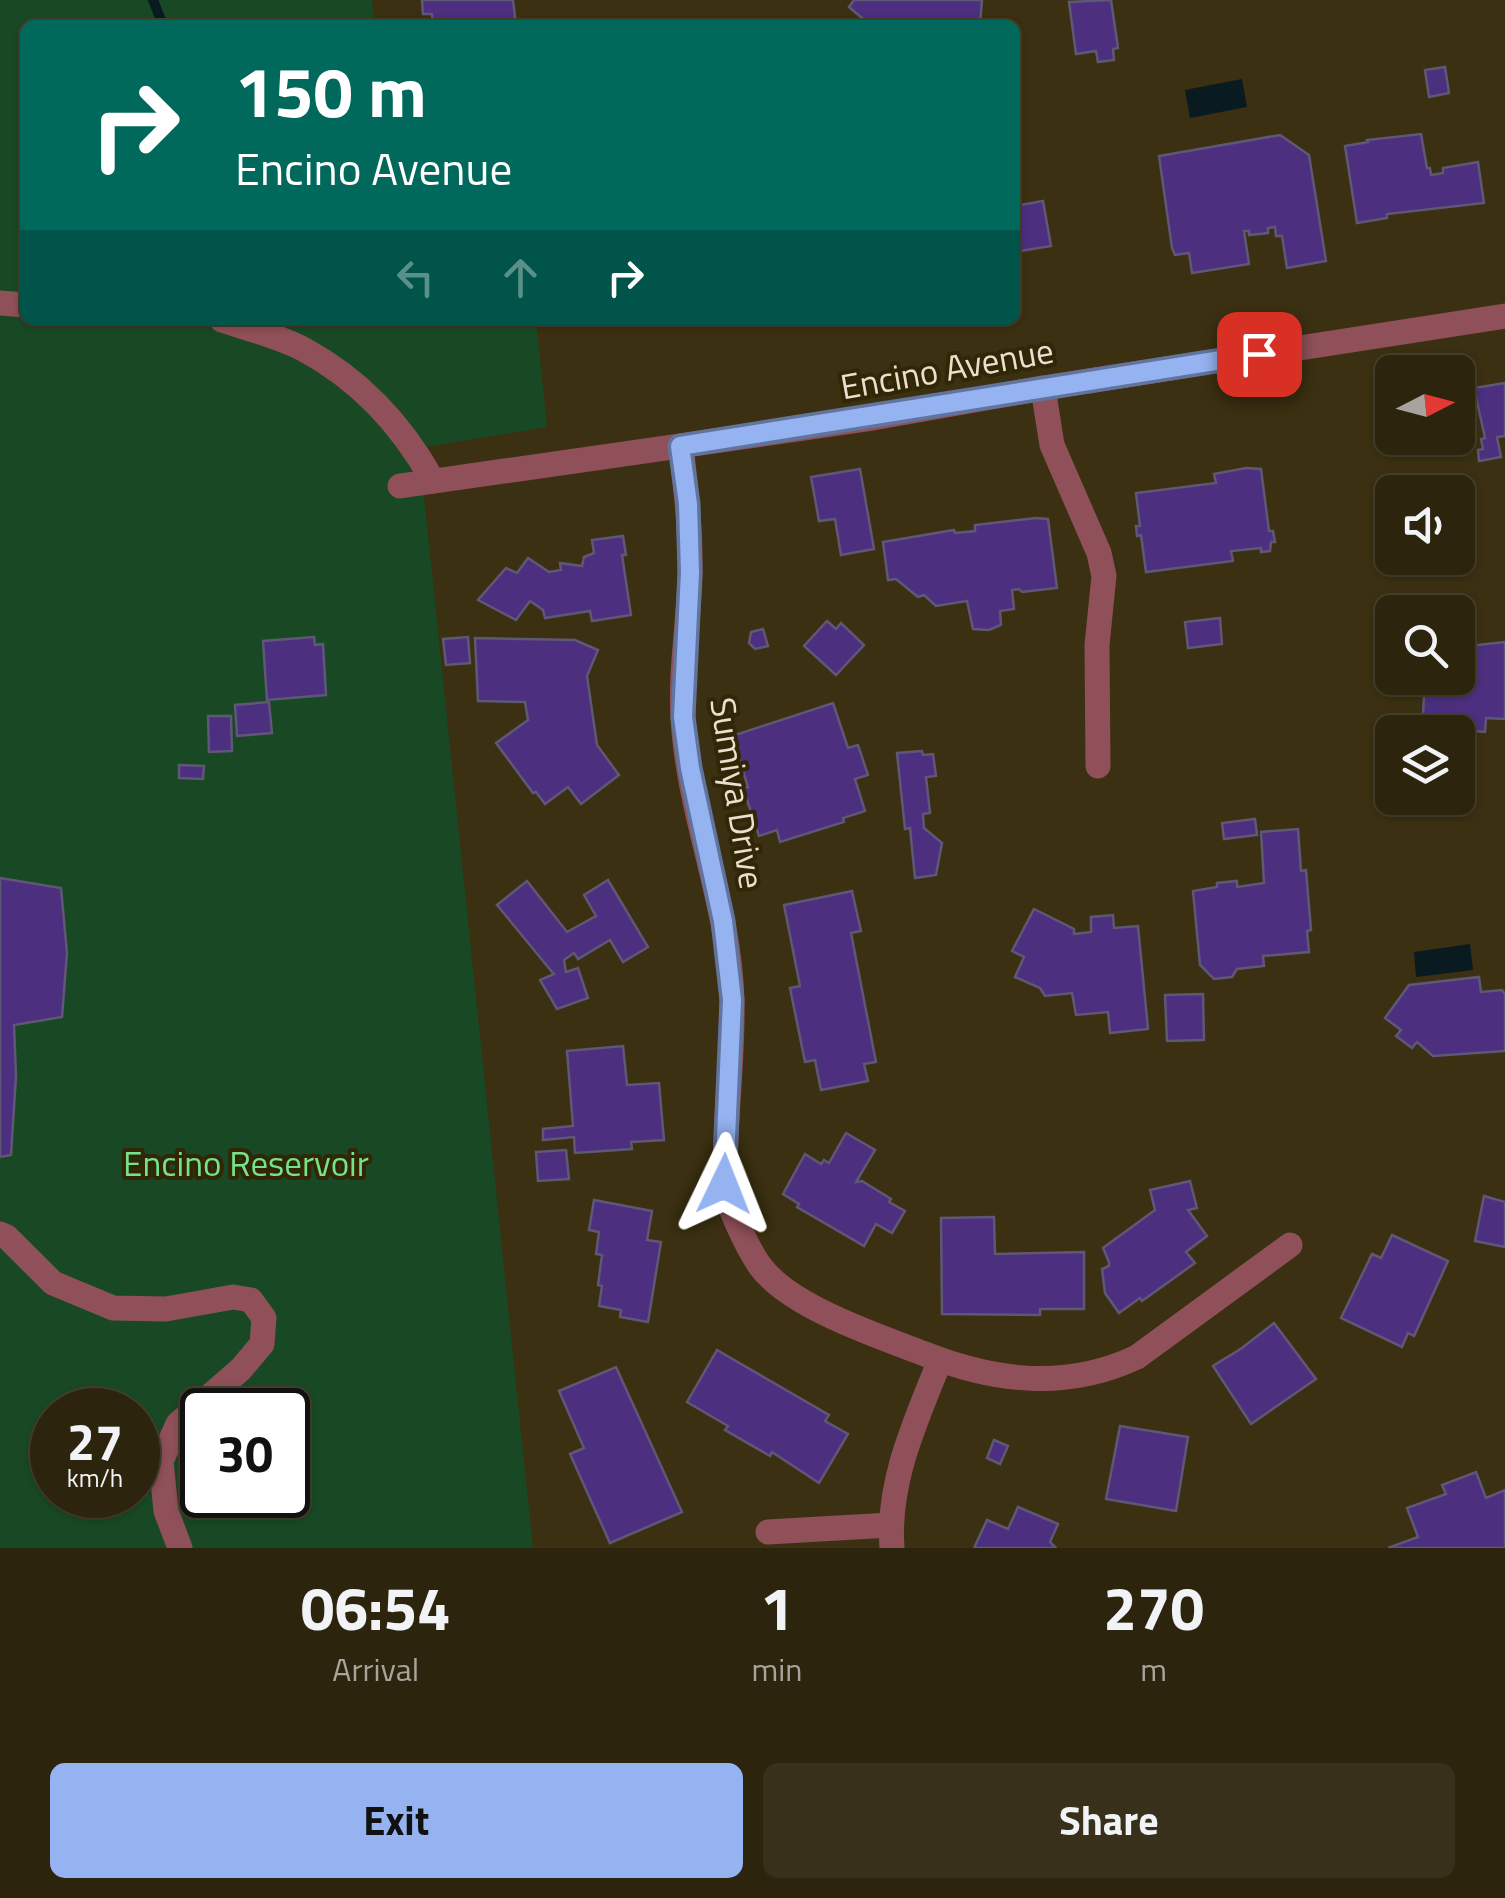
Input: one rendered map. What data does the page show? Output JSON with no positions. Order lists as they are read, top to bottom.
{
  "streets": {
    "street": ["Encino Avenue", "Sumiya Drive"]
  },
  "crossings": [
    ["Encino Avenue", "Sumiya Drive"]
  ],
  "parks": ["Encino Reservoir"],
  "north": "right",
  "page": {
    "turn": ["150 m", "Encino Avenue"],
    "speed": "27 km/h",
    "limit": "30",
    "eta": [
      "06:54",
      "Arrival",
      "1",
      "min",
      "270",
      "m"
    ],
    "buttons": ["Exit", "Share"]
  }
}
